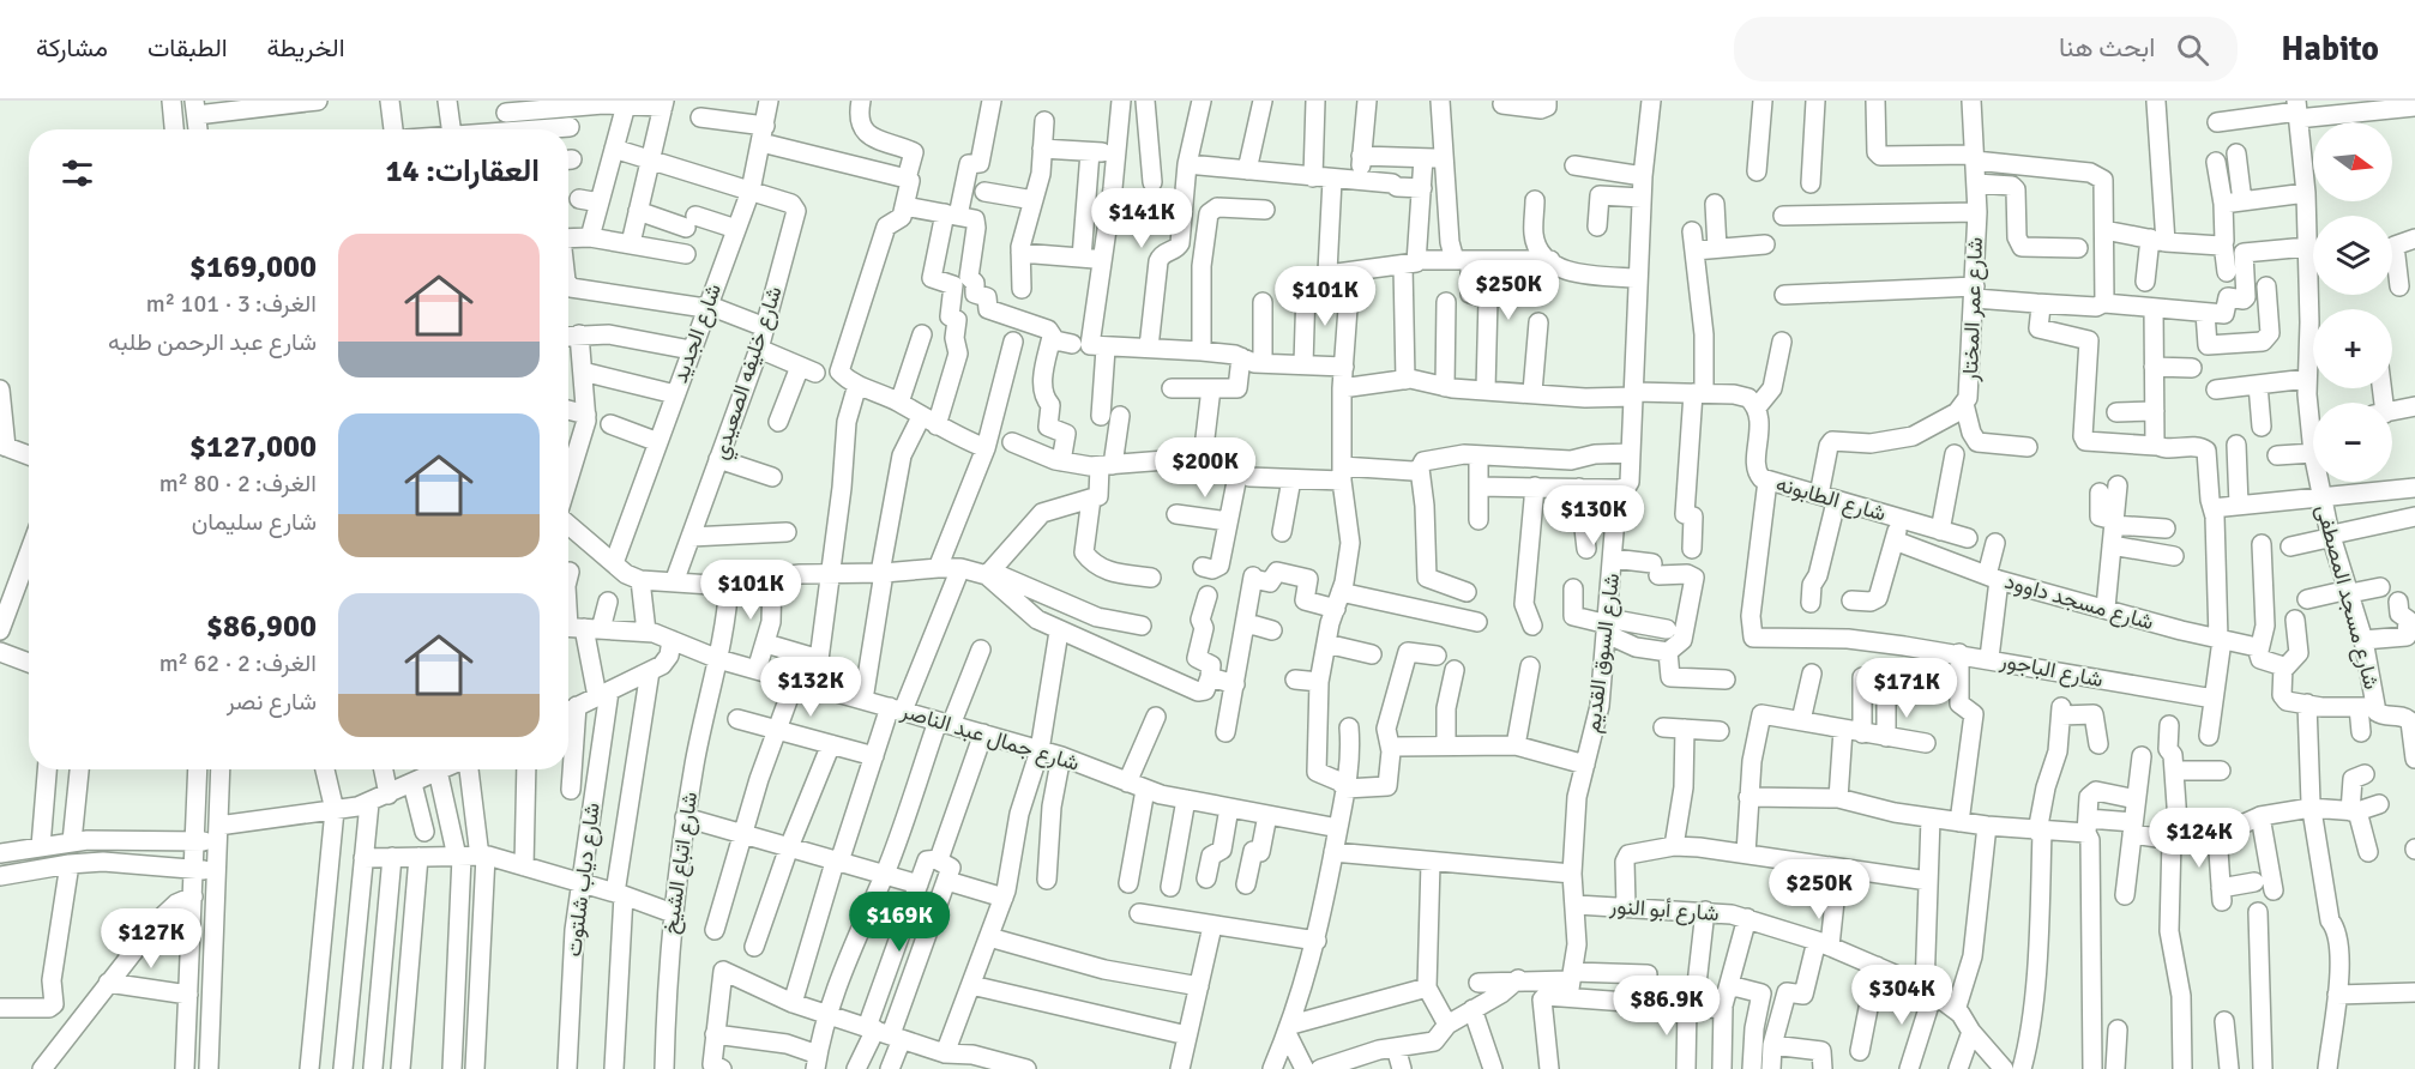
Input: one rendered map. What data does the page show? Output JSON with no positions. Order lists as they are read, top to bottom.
{
  "streets": {
    "street": [
      "شارع عمر المختار",
      "شارع الجديد",
      "شارع خليفه الصعيدي",
      "شارع الطابونه",
      "شارع مسجد المصطفى",
      "شارع مسجد داوود",
      "شارع السوق القديم",
      "شارع الباجور",
      "شارع جمال عبد الناصر",
      "شارع اتباع الشيخ",
      "شارع دياب شلتوت",
      "شارع أبو النور"
    ]
  },
  "crossings": [
    ["شارع عمر المختار", "شارع الطابونه"],
    ["شارع الجديد", "شارع خليفه الصعيدي"],
    ["شارع الطابونه", "شارع الباجور"],
    ["شارع السوق القديم", "شارع أبو النور"],
    ["شارع جمال عبد الناصر", "شارع اتباع الشيخ"],
    ["شارع جمال عبد الناصر", "شارع دياب شلتوت"]
  ],
  "north": "right",
  "page": {
    "header": "Habito",
    "search": "ابحث هنا",
    "nav": ["الخريطة", "الطبقات", "مشاركة"],
    "map_buttons": ["+", "−"],
    "heading": "العقارات: 14",
    "price": [
      "$141K",
      "$250K",
      "$101K",
      "$200K",
      "$130K",
      "$101K",
      "$132K",
      "$171K",
      "$124K",
      "$250K",
      "$169K",
      "$127K",
      "$304K",
      "$86.9K"
    ],
    "list": [
      {
        "name": "$169,000",
        "note": "الغرف: 3 · 101 m² · شارع عبد الرحمن طلبه"
      },
      {
        "name": "$127,000",
        "note": "الغرف: 2 · 80 m² · شارع سليمان"
      },
      {
        "name": "$86,900",
        "note": "الغرف: 2 · 62 m² · شارع نصر"
      }
    ]
  }
}
